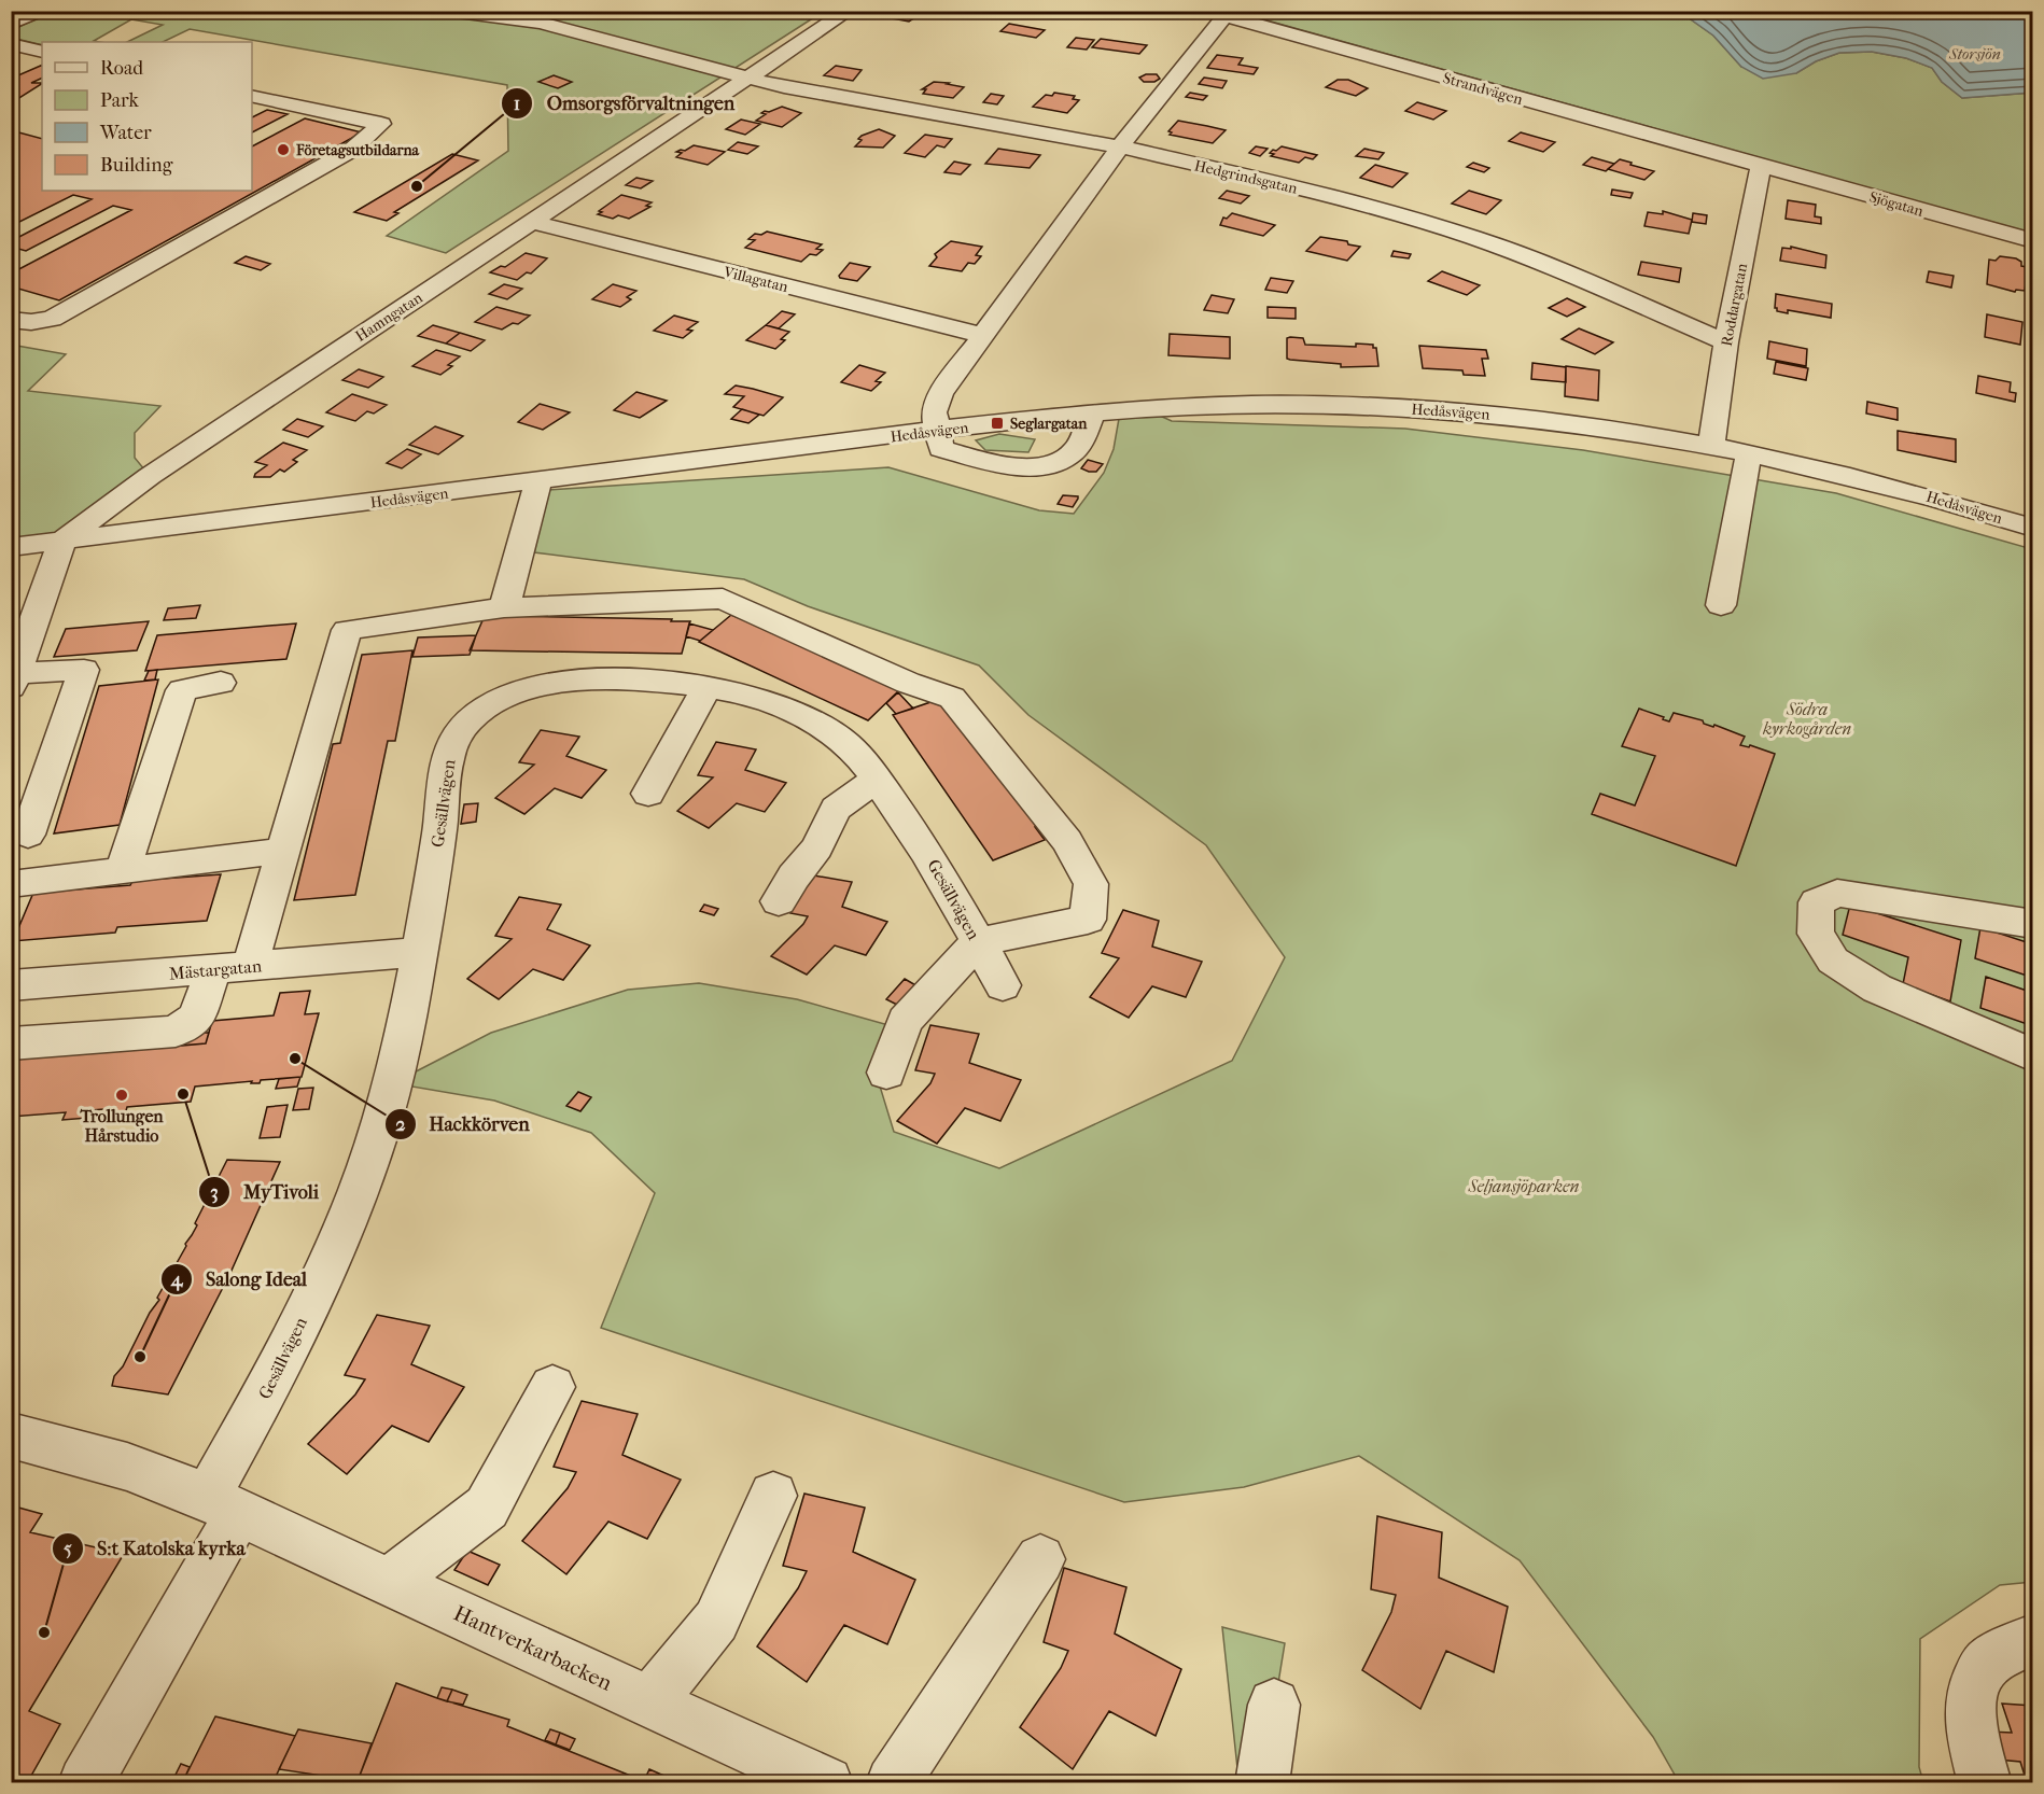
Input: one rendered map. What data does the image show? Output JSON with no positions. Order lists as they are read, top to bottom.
{
  "streets": {
    "street": [
      "Strandvägen",
      "Hedgrindsgatan",
      "Sjögatan",
      "Villagatan",
      "Roddargatan",
      "Hamngatan",
      "Hedåsvägen",
      "Gesällvägen",
      "Mästargatan",
      "Hantverkarbacken"
    ]
  },
  "crossings": [
    ["Strandvägen", "Sjögatan"],
    ["Strandvägen", "Roddargatan"],
    ["Hedgrindsgatan", "Roddargatan"],
    ["Hedgrindsgatan", "Hamngatan"],
    ["Sjögatan", "Roddargatan"],
    ["Villagatan", "Hamngatan"],
    ["Roddargatan", "Hedåsvägen"],
    ["Hamngatan", "Hedåsvägen"],
    ["Gesällvägen", "Mästargatan"],
    ["Gesällvägen", "Hantverkarbacken"]
  ],
  "water": ["Storsjön"],
  "parks": ["Södra kyrkogården", "Seljansjöparken"],
  "places": {
    "other": [
      "Företagsutbildarna",
      "Omsorgsförvaltningen",
      "Hackkörven",
      "MyTivoli",
      "Trollungen Hårstudio",
      "Salong Ideal",
      "S:t Katolska kyrka"
    ],
    "transit": ["Seglargatan"]
  },
  "legend": [
    "Road",
    "Park",
    "Water",
    "Building"
  ]
}
